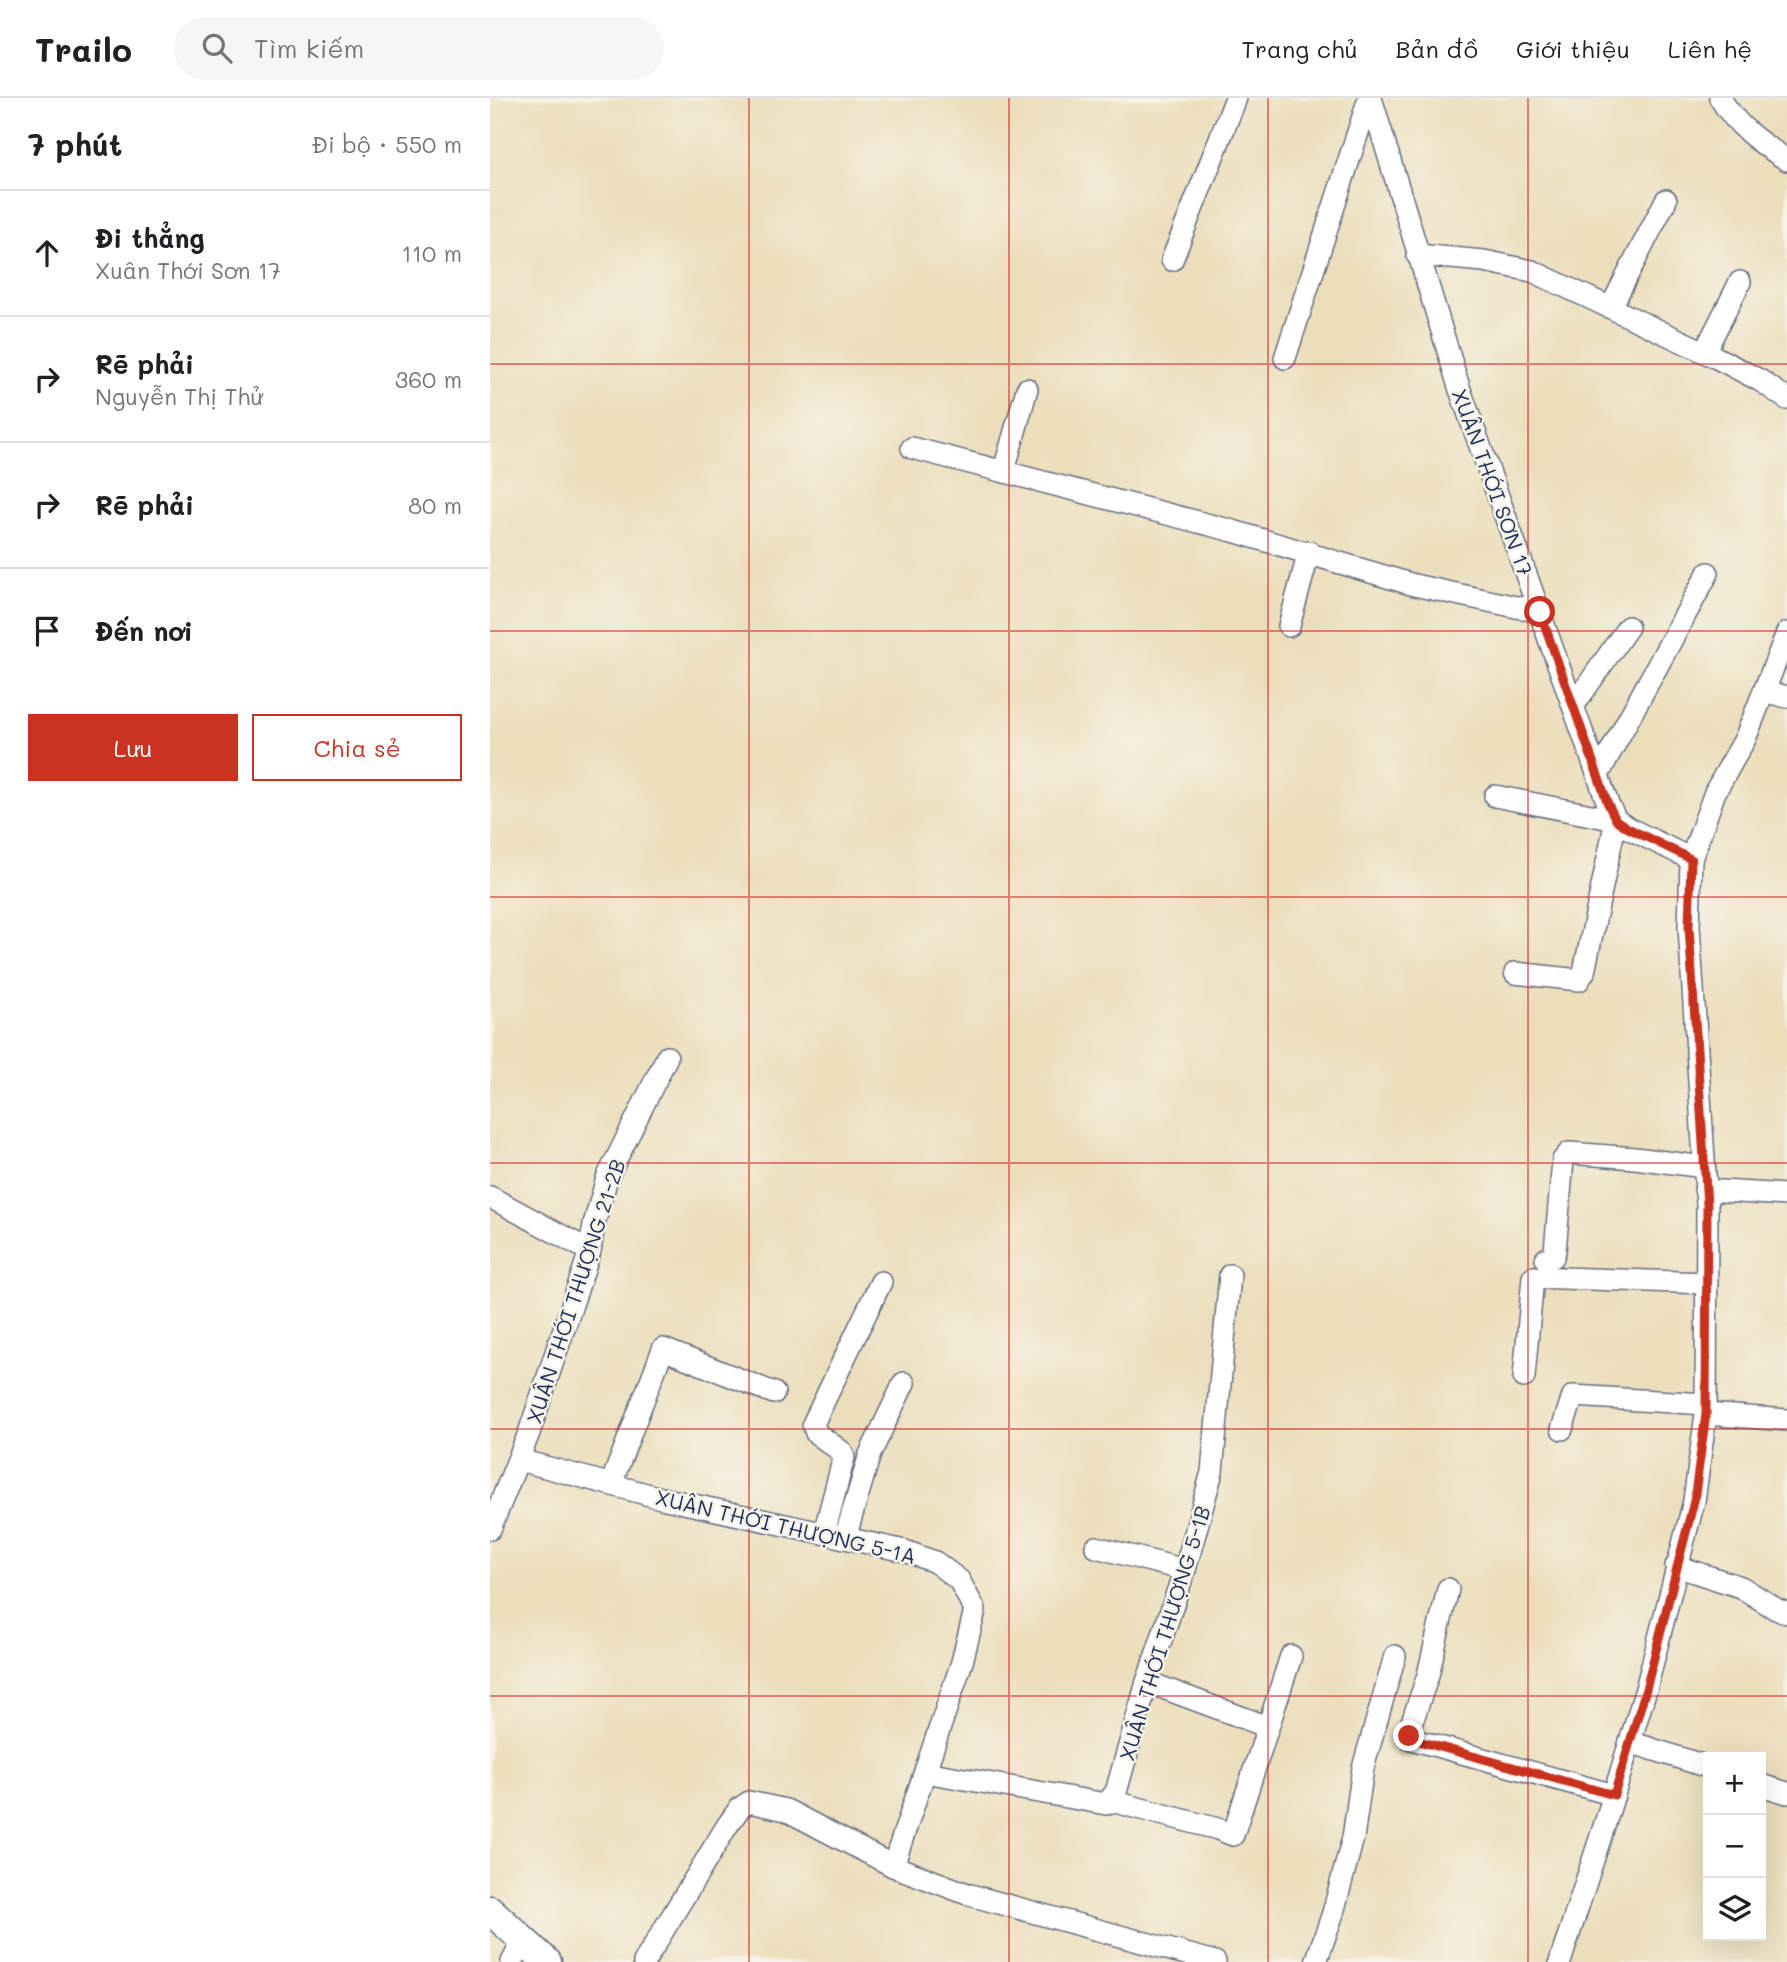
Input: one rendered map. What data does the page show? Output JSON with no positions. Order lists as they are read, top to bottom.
{
  "streets": {
    "street": [
      "XUÂN THỚI SƠN 17",
      "XUÂN THỚI THƯỢNG 21-2B",
      "XUÂN THỚI THƯỢNG 5-1A",
      "XUÂN THỚI THƯỢNG 5-1B"
    ]
  },
  "crossings": [
    ["XUÂN THỚI THƯỢNG 21-2B", "XUÂN THỚI THƯỢNG 5-1A"]
  ],
  "page": {
    "header": "Trailo",
    "search": "Tìm kiếm",
    "nav": [
      "Trang chủ",
      "Bản đồ",
      "Giới thiệu",
      "Liên hệ"
    ],
    "heading": ["7 phút", "Đi bộ · 550 m"],
    "list": [
      ["Đi thẳng", "Xuân Thới Sơn 17", "110 m"],
      ["Rẽ phải", "Nguyễn Thị Thử", "360 m"],
      ["Rẽ phải", "80 m"],
      "Đến nơi"
    ],
    "buttons": ["Lưu", "Chia sẻ"],
    "map_buttons": ["+", "−"]
  }
}
